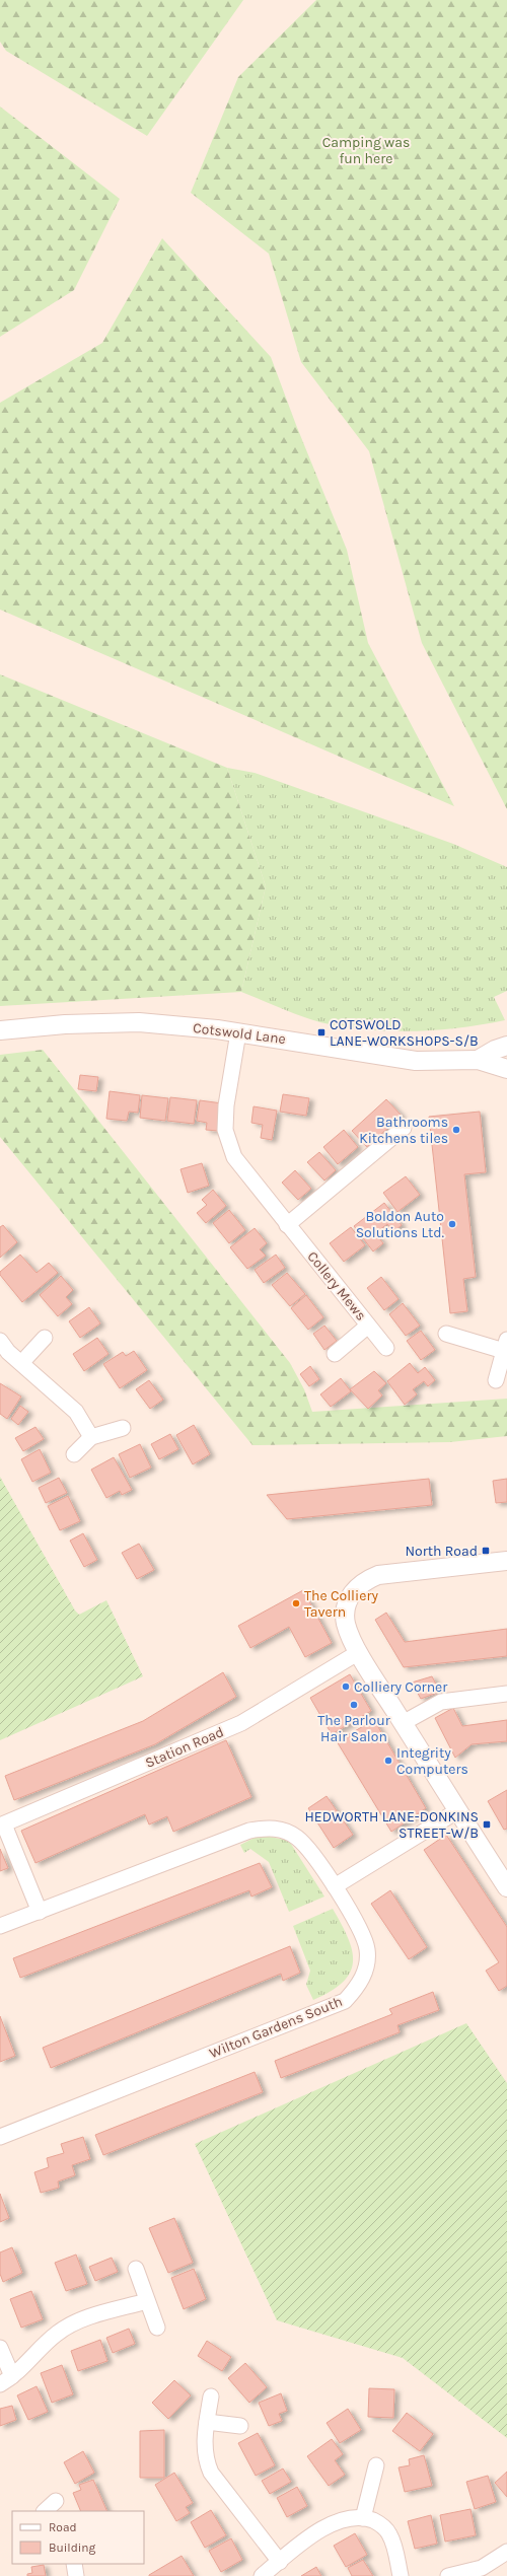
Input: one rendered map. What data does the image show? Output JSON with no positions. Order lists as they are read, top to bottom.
{
  "streets": {
    "street": [
      "Cotswold Lane",
      "Collery Mews",
      "Station Road",
      "Wilton Gardens South"
    ]
  },
  "crossings": [
    ["Cotswold Lane", "Collery Mews"]
  ],
  "parks": ["Camping was fun here"],
  "places": {
    "transit": ["COTSWOLD LANE-WORKSHOPS-S/B", "North Road", "HEDWORTH LANE-DONKINS STREET-W/B"],
    "other": [
      "Bathrooms Kitchens tiles",
      "Boldon Auto Solutions Ltd.",
      "The Colliery Tavern",
      "Colliery Corner",
      "The Parlour Hair Salon",
      "Integrity Computers"
    ]
  },
  "legend": ["Road", "Building"]
}
